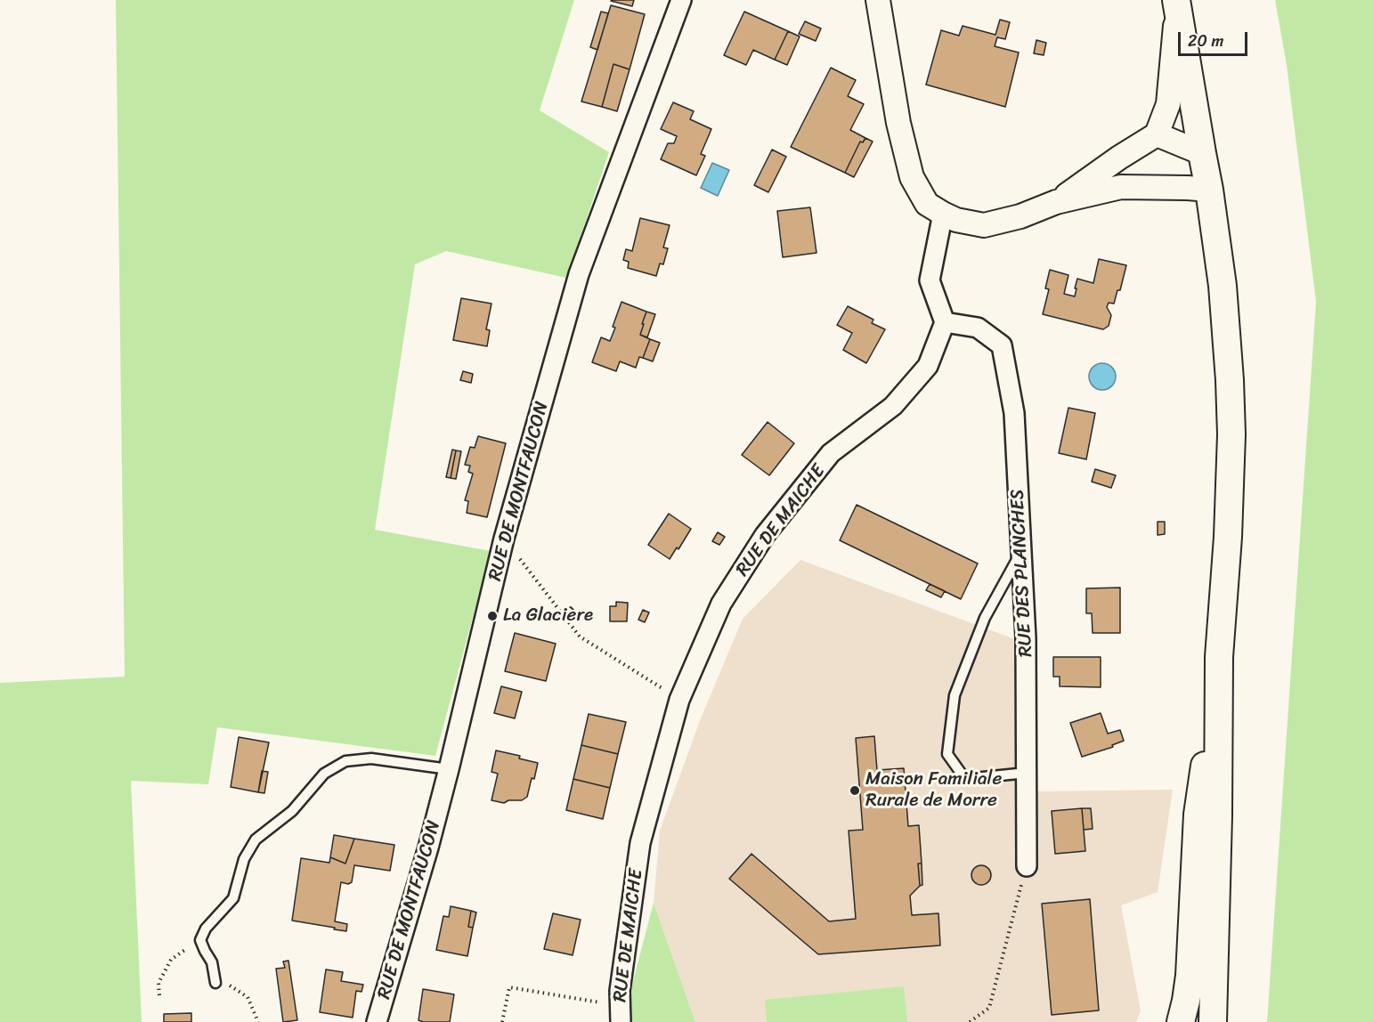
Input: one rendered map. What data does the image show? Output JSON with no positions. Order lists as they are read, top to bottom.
{
  "streets": {
    "street": ["RUE DE MONTFAUCON", "RUE DE MAICHE", "RUE DES PLANCHES"]
  },
  "crossings": [
    ["RUE DE MAICHE", "RUE DES PLANCHES"]
  ],
  "places": ["La Glacière", "Maison Familiale Rurale de Morre"],
  "scale_bar": "20 m"
}
